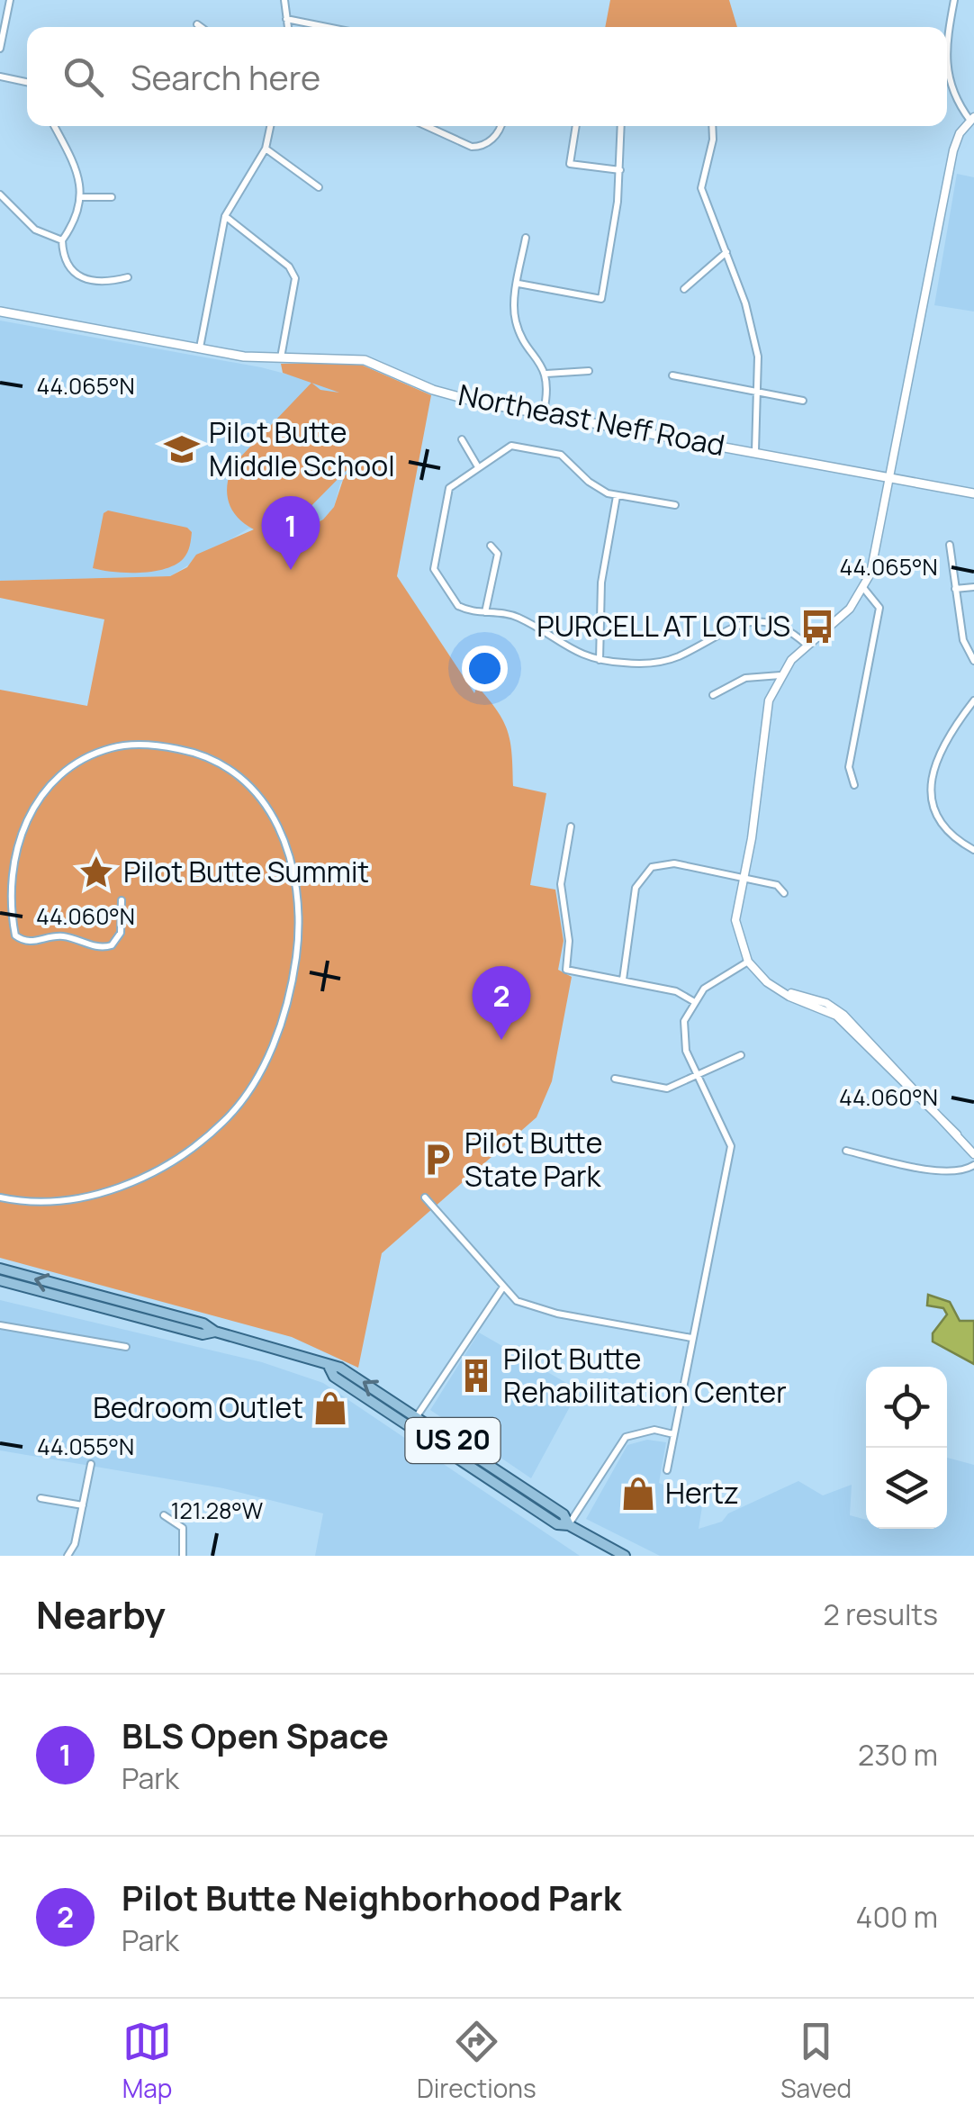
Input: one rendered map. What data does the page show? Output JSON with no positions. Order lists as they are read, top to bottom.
{
  "streets": {
    "main road": ["Northeast Neff Road", "US 20"]
  },
  "places": {
    "school or university": ["Pilot Butte Middle School"],
    "bus stop": ["PURCELL AT LOTUS"],
    "place": ["Pilot Butte Summit"],
    "parking": ["Pilot Butte State Park"],
    "building": ["Pilot Butte Rehabilitation Center"],
    "shop": ["Bedroom Outlet", "Hertz"]
  },
  "page": {
    "search": "Search here",
    "pins": ["1", "2"],
    "heading": ["Nearby", "2 results"],
    "list": [
      {
        "mark": "1",
        "name": "BLS Open Space",
        "note": "Park",
        "value": "230 m"
      },
      {
        "mark": "2",
        "name": "Pilot Butte Neighborhood Park",
        "note": "Park",
        "value": "400 m"
      }
    ],
    "nav": ["Map", "Directions", "Saved"]
  },
  "coordinates": [
    "44.065°N",
    "44.060°N",
    "44.055°N",
    "121.28°W"
  ]
}
